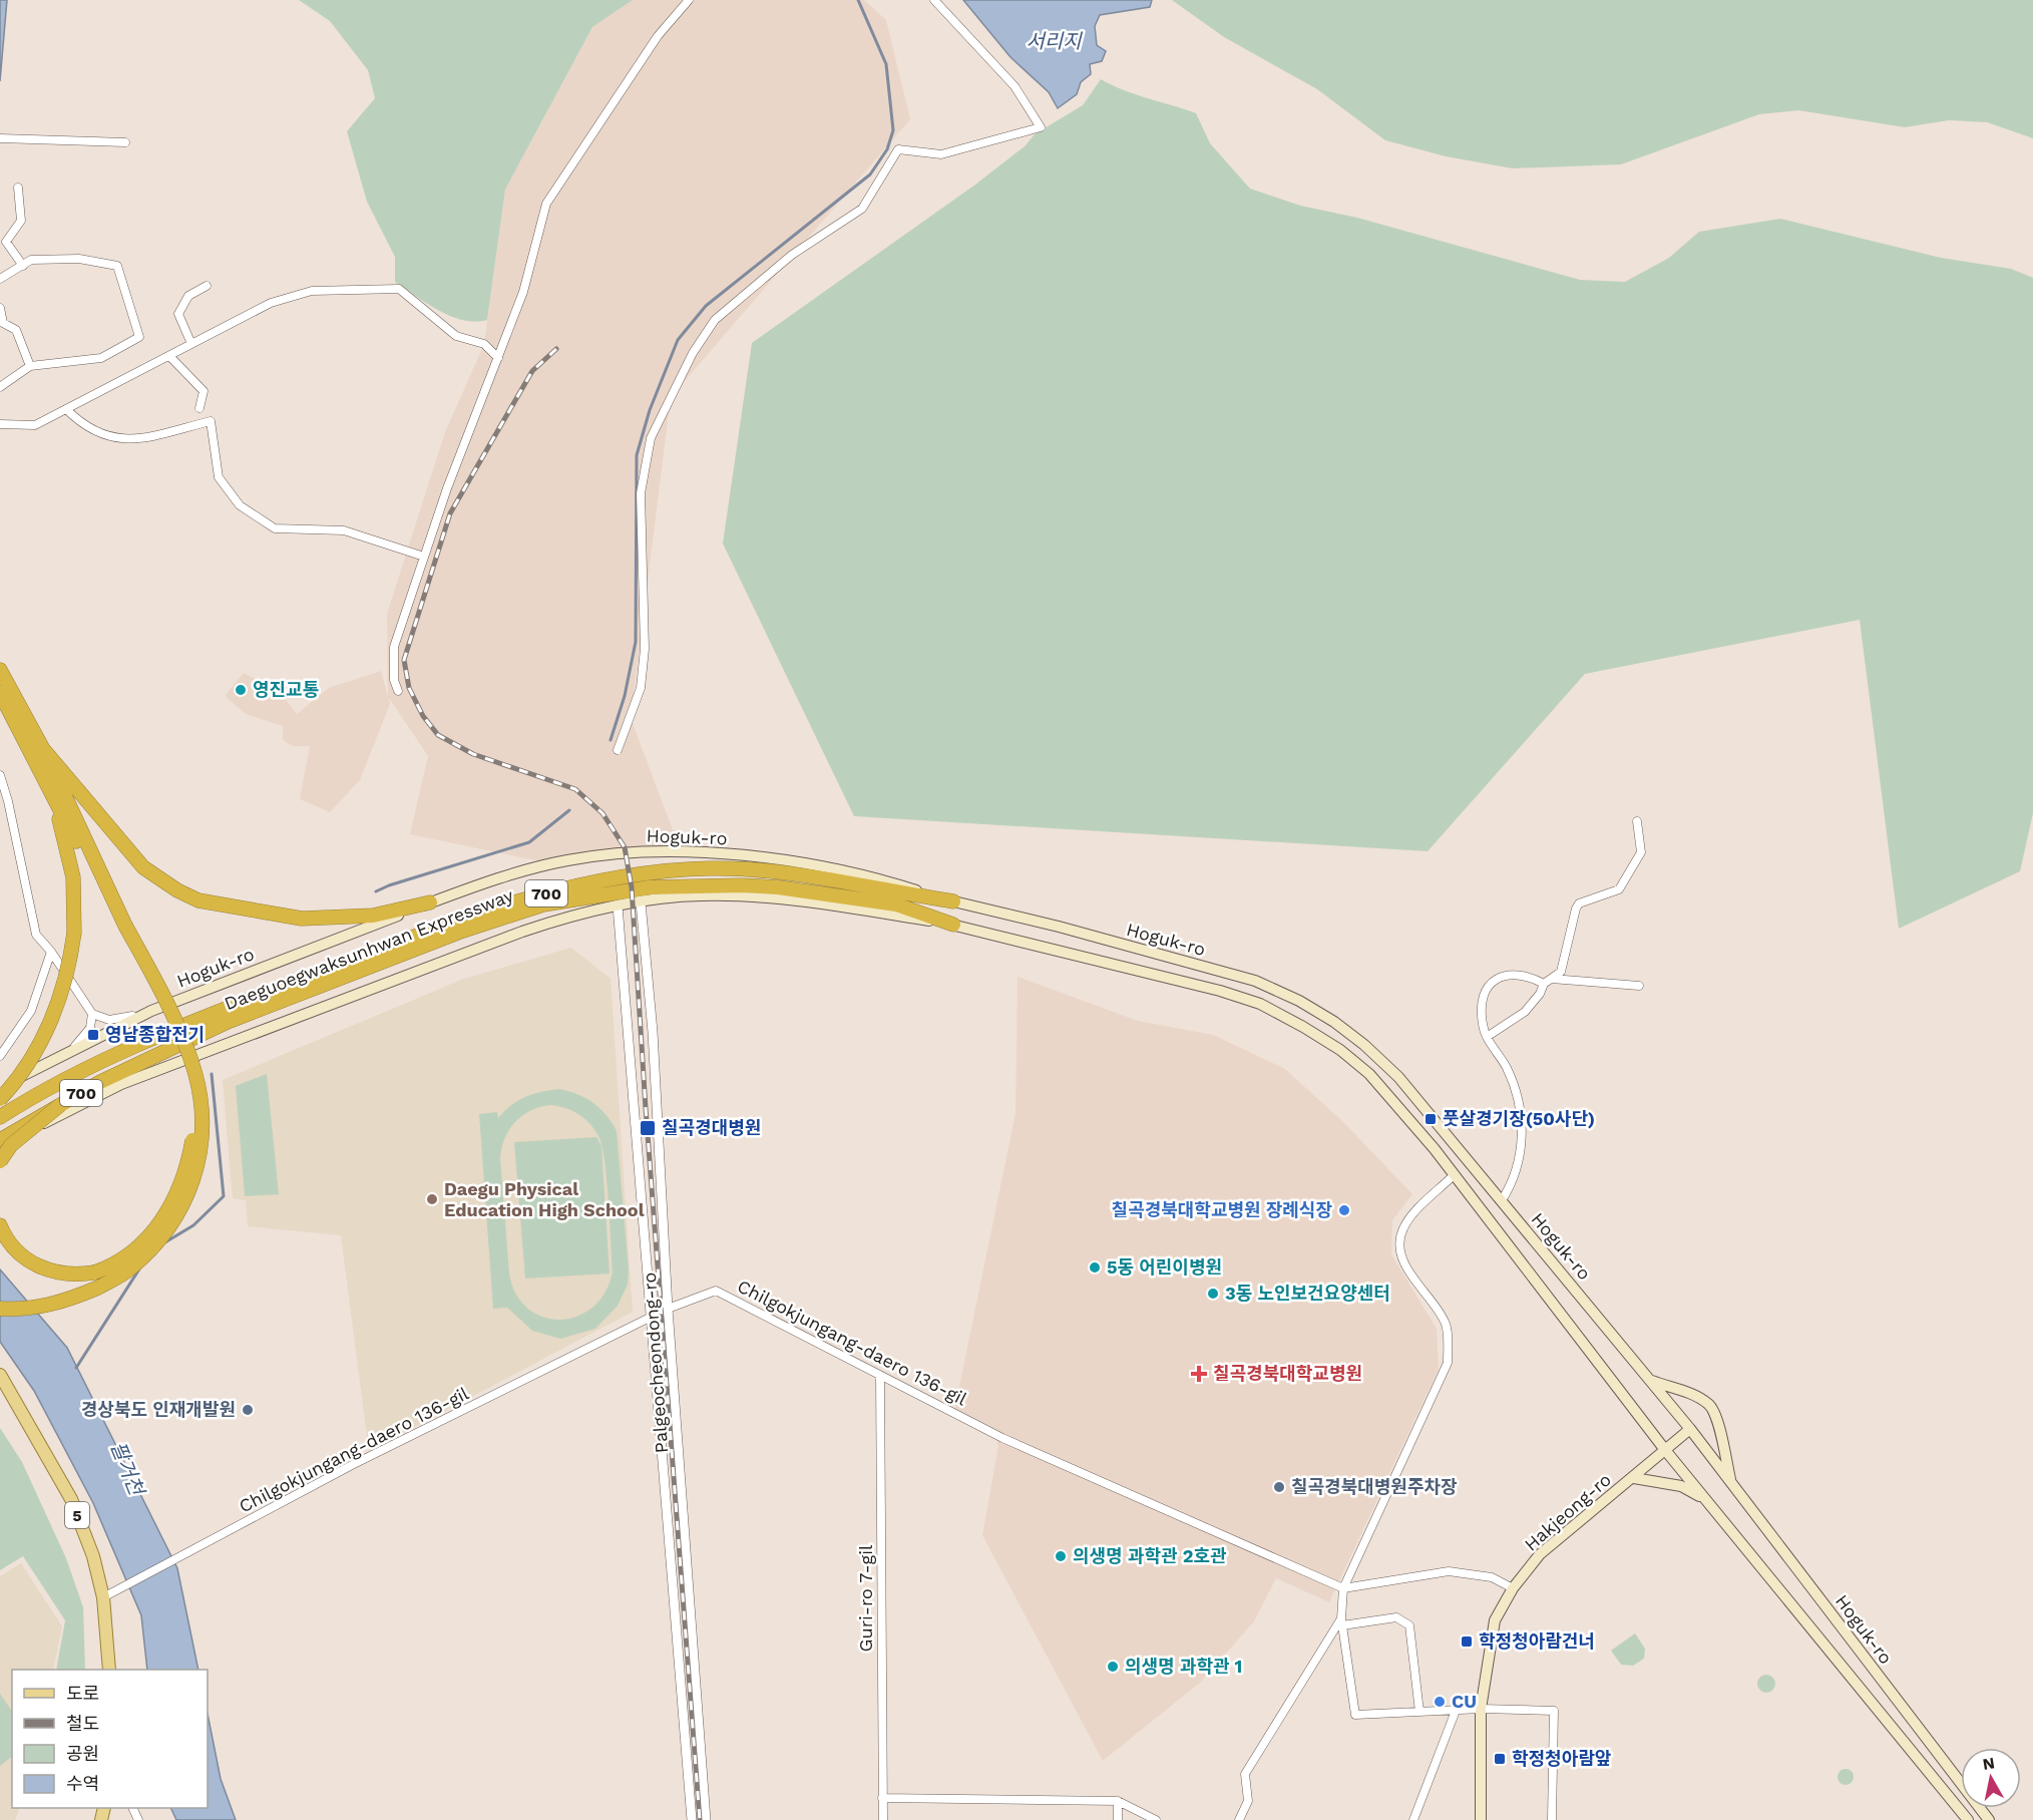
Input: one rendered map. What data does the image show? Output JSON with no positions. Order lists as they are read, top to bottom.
{
  "streets": {
    "highway": ["700", "Daeguoegwaksunhwan Expressway"],
    "main road": ["Hoguk-ro", "Hakjeong-ro", "5"],
    "street": ["Chilgokjungang-daero 136-gil", "Palgeocheondong-ro", "Guri-ro 7-gil"]
  },
  "crossings": [
    ["Hoguk-ro", "Daeguoegwaksunhwan Expressway"],
    ["Hoguk-ro", "Palgeocheondong-ro"],
    ["Hoguk-ro", "Hakjeong-ro"],
    ["Chilgokjungang-daero 136-gil", "Palgeocheondong-ro"],
    ["Chilgokjungang-daero 136-gil", "5"],
    ["Chilgokjungang-daero 136-gil", "Guri-ro 7-gil"]
  ],
  "water": ["서리지", "팔거천"],
  "places": {
    "other": [
      "영진교통",
      "Daegu Physical Education High School",
      "칠곡경북대학교병원 장례식장",
      "5동 어린이병원",
      "3동 노인보건요양센터",
      "경상북도 인재개발원",
      "칠곡경북대병원주차장",
      "의생명 과학관 2호관",
      "의생명 과학관 1",
      "CU"
    ],
    "transit": [
      "영남종합전기",
      "풋살경기장(50사단)",
      "칠곡경대병원",
      "학정청아람건너",
      "학정청아람앞"
    ],
    "health": ["칠곡경북대학교병원"]
  },
  "legend": [
    "도로",
    "철도",
    "공원",
    "수역"
  ],
  "north": "top"
}
